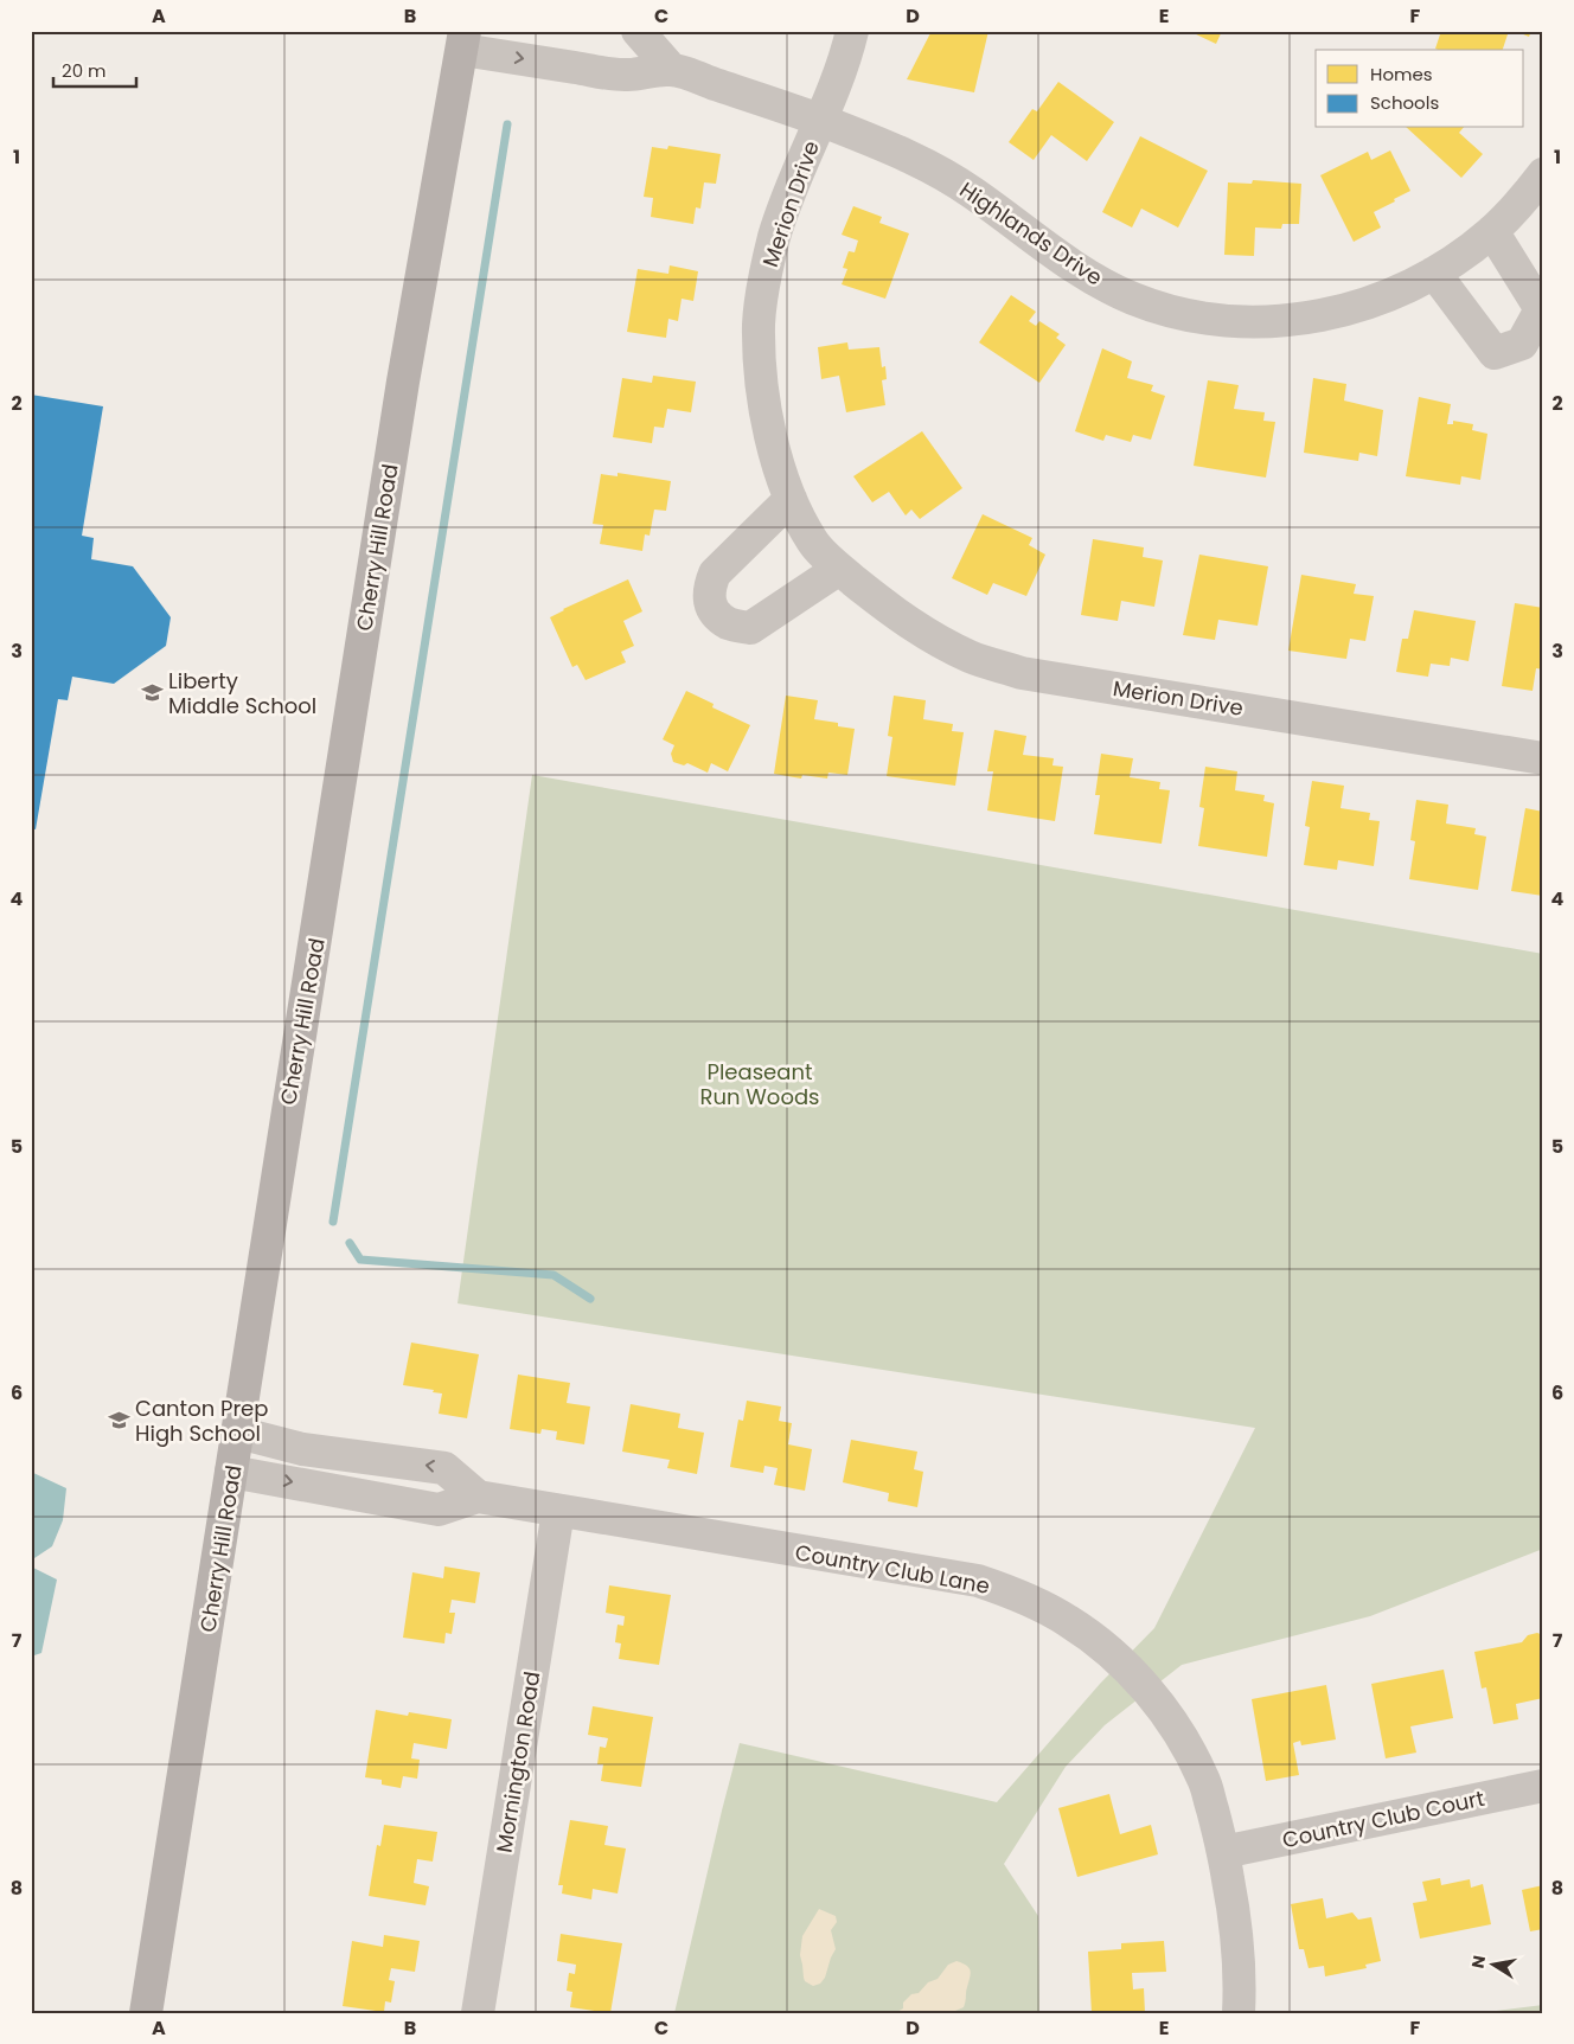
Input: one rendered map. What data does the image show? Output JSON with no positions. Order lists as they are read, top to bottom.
{
  "streets": {
    "main road": ["Cherry Hill Road"],
    "street": [
      "Merion Drive",
      "Highlands Drive",
      "Country Club Lane",
      "Mornington Road",
      "Country Club Court"
    ]
  },
  "crossings": [
    ["Merion Drive", "Highlands Drive"],
    ["Highlands Drive", "Cherry Hill Road"],
    ["Cherry Hill Road", "Country Club Lane"],
    ["Country Club Lane", "Mornington Road"],
    ["Country Club Lane", "Country Club Court"]
  ],
  "parks": ["Pleaseant Run Woods"],
  "places": {
    "school or university": ["Liberty Middle School", "Canton Prep High School"]
  },
  "legend": ["Homes", "Schools"],
  "scale_bar": "20 m",
  "north": "left",
  "grid": {
    "columns": [
      "A",
      "B",
      "C",
      "D",
      "E",
      "F"
    ],
    "rows": [
      "1",
      "2",
      "3",
      "4",
      "5",
      "6",
      "7",
      "8"
    ]
  }
}
